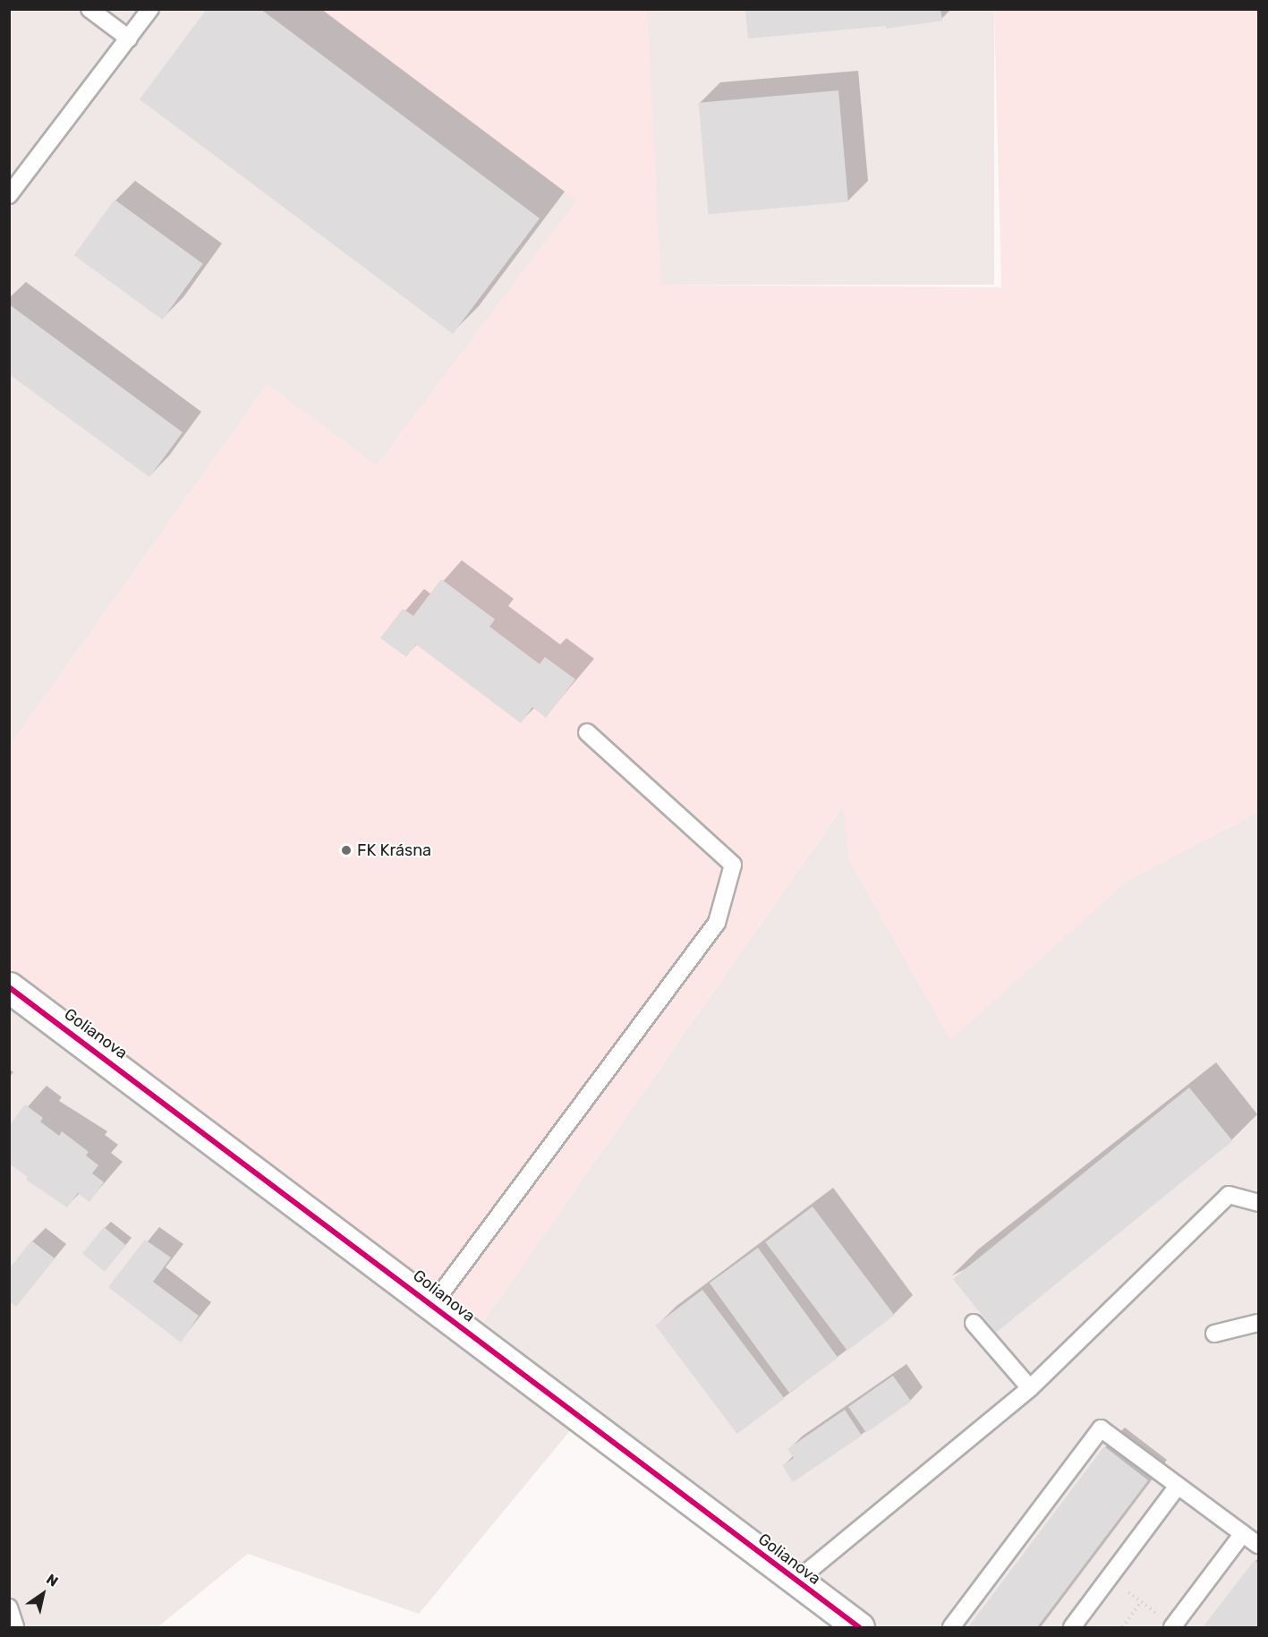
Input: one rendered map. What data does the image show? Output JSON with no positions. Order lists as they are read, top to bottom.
{
  "streets": {
    "street": ["Golianova"]
  },
  "places": ["FK Krásna"],
  "north": "top right"
}
